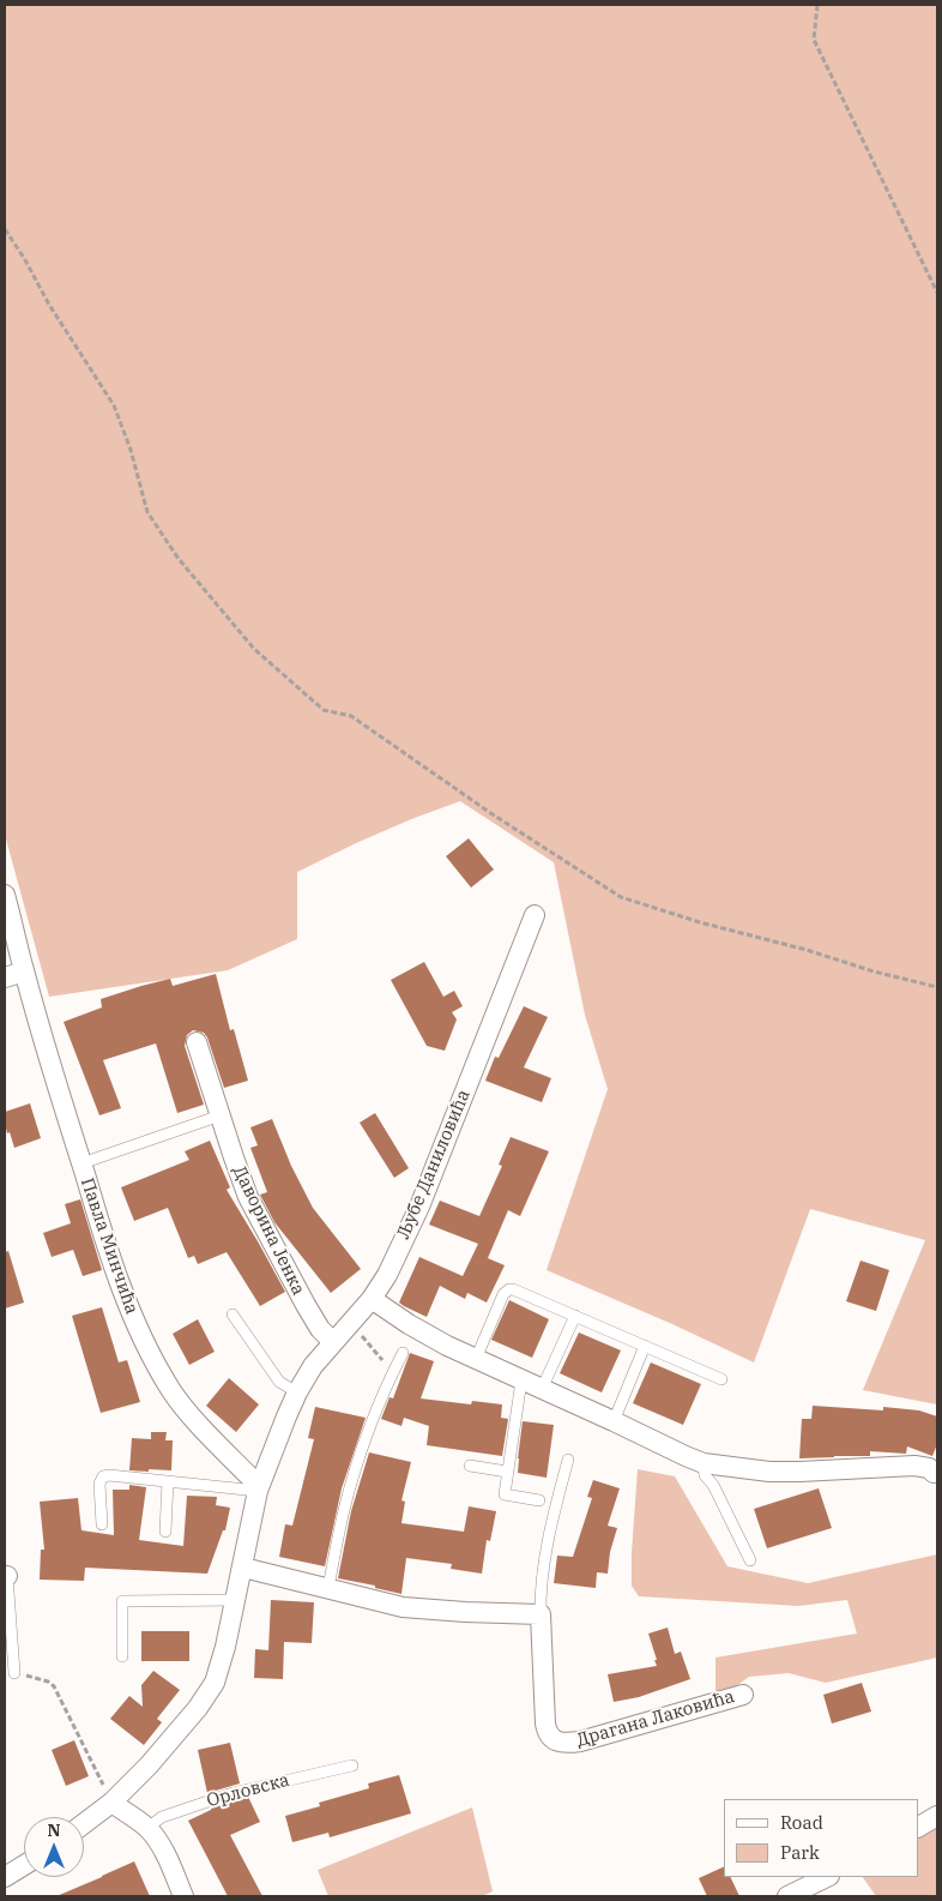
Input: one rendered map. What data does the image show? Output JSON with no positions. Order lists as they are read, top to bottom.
{
  "streets": {
    "street": [
      "Љубе Даниловића",
      "Даворина Јенка",
      "Павла Минчића",
      "Драгана Лаковића"
    ],
    "lane": ["Орловска"]
  },
  "crossings": [
    ["Љубе Даниловића", "Даворина Јенка"],
    ["Љубе Даниловића", "Павла Минчића"]
  ],
  "legend": ["Road", "Park"],
  "north": "top"
}
